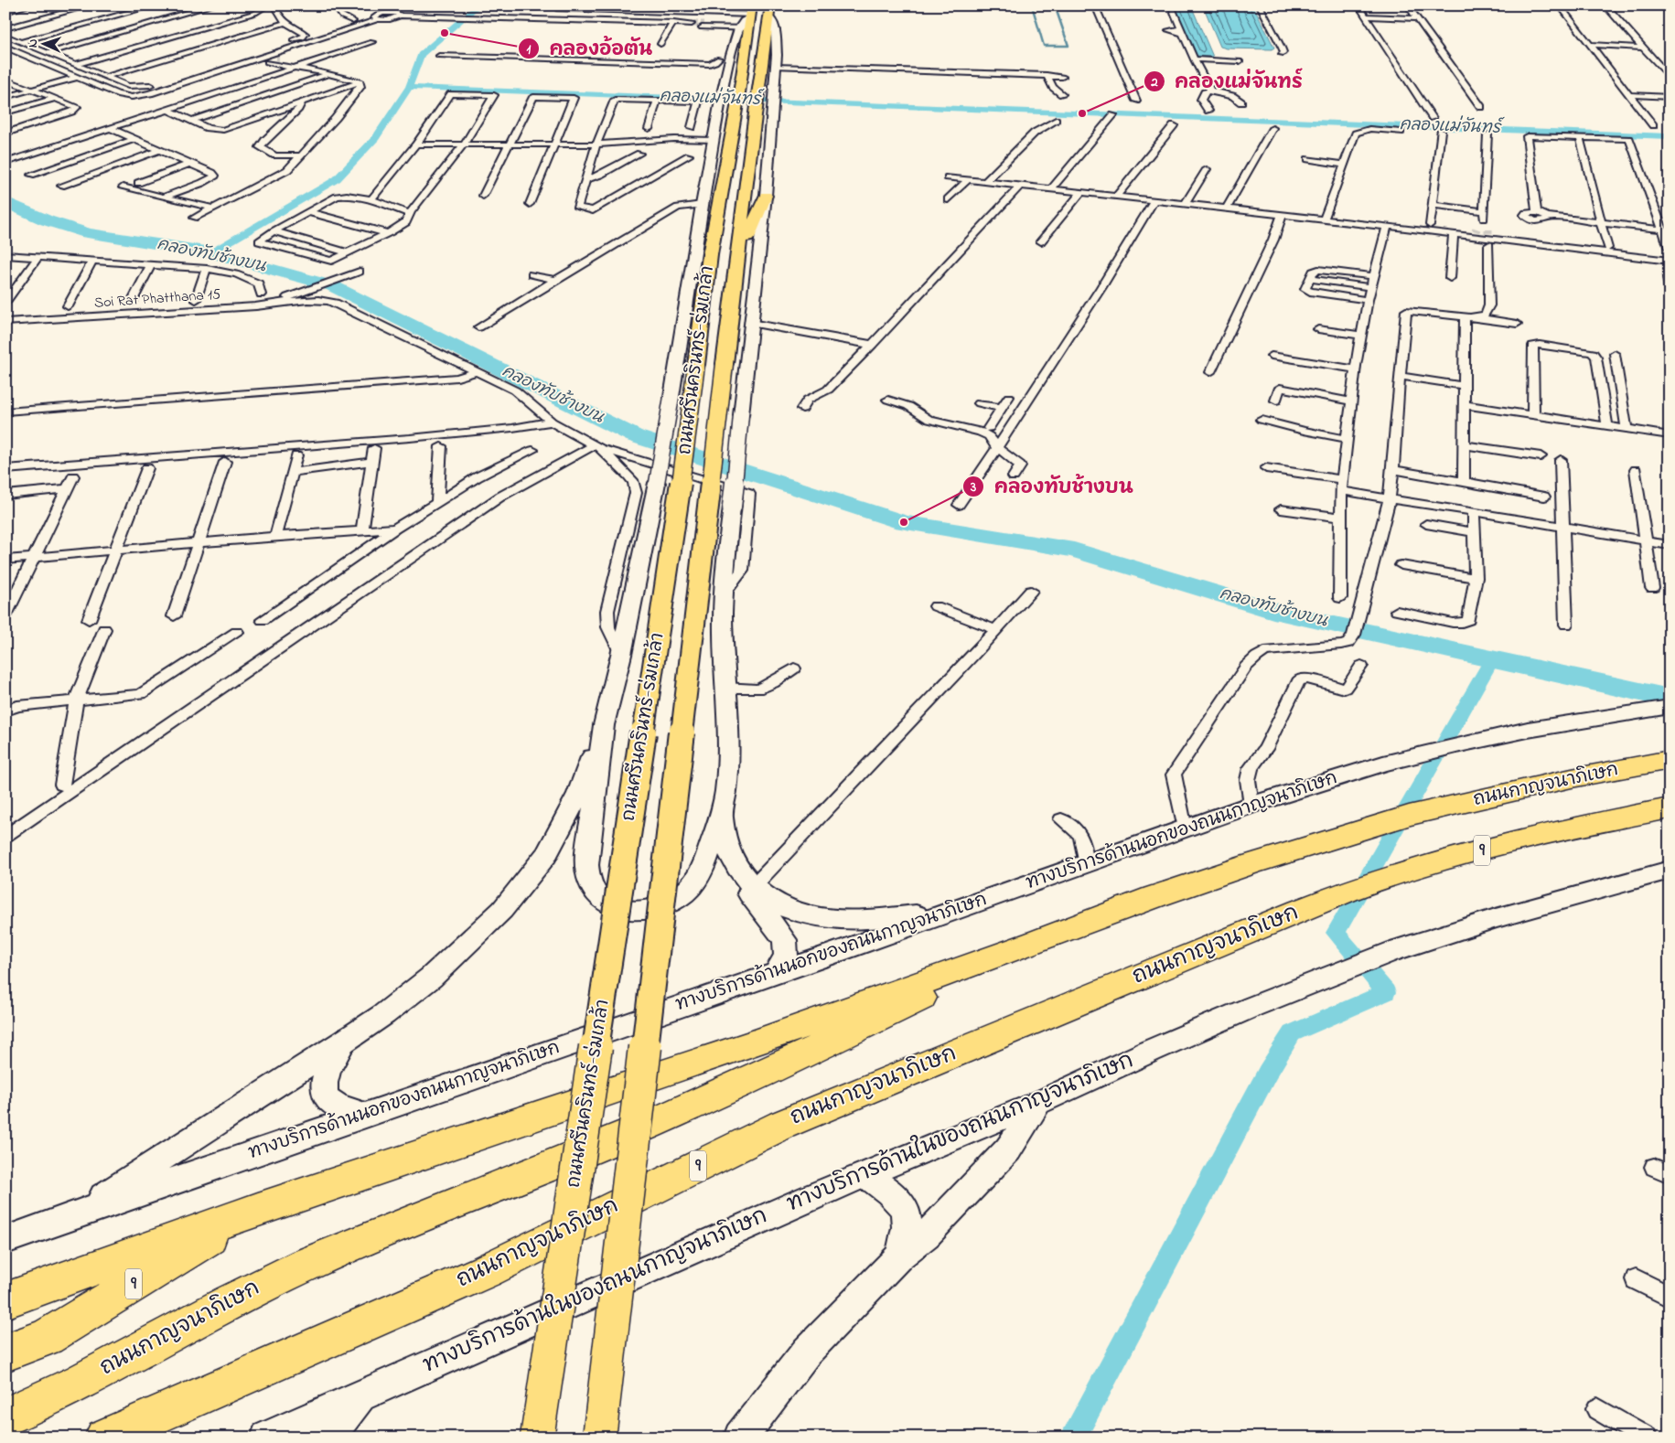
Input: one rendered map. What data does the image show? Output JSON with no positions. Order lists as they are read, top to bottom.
{
  "streets": {
    "highway": ["ถนนกาญจนาภิเษก", "9"],
    "main road": ["ถนนศรีนครินทร์-ร่มเกล้า", "ทางบริการด้านนอกของถนนกาญจนาภิเษก", "ทางบริการด้านในของถนนกาญจนาภิเษก"],
    "street": ["Soi Rat Phatthana 15"]
  },
  "water": ["คลองแม่จันทร์", "คลองทับช้างบน"],
  "places": ["คลองอ้อตัน", "คลองแม่จันทร์", "คลองทับช้างบน"],
  "north": "left"
}
